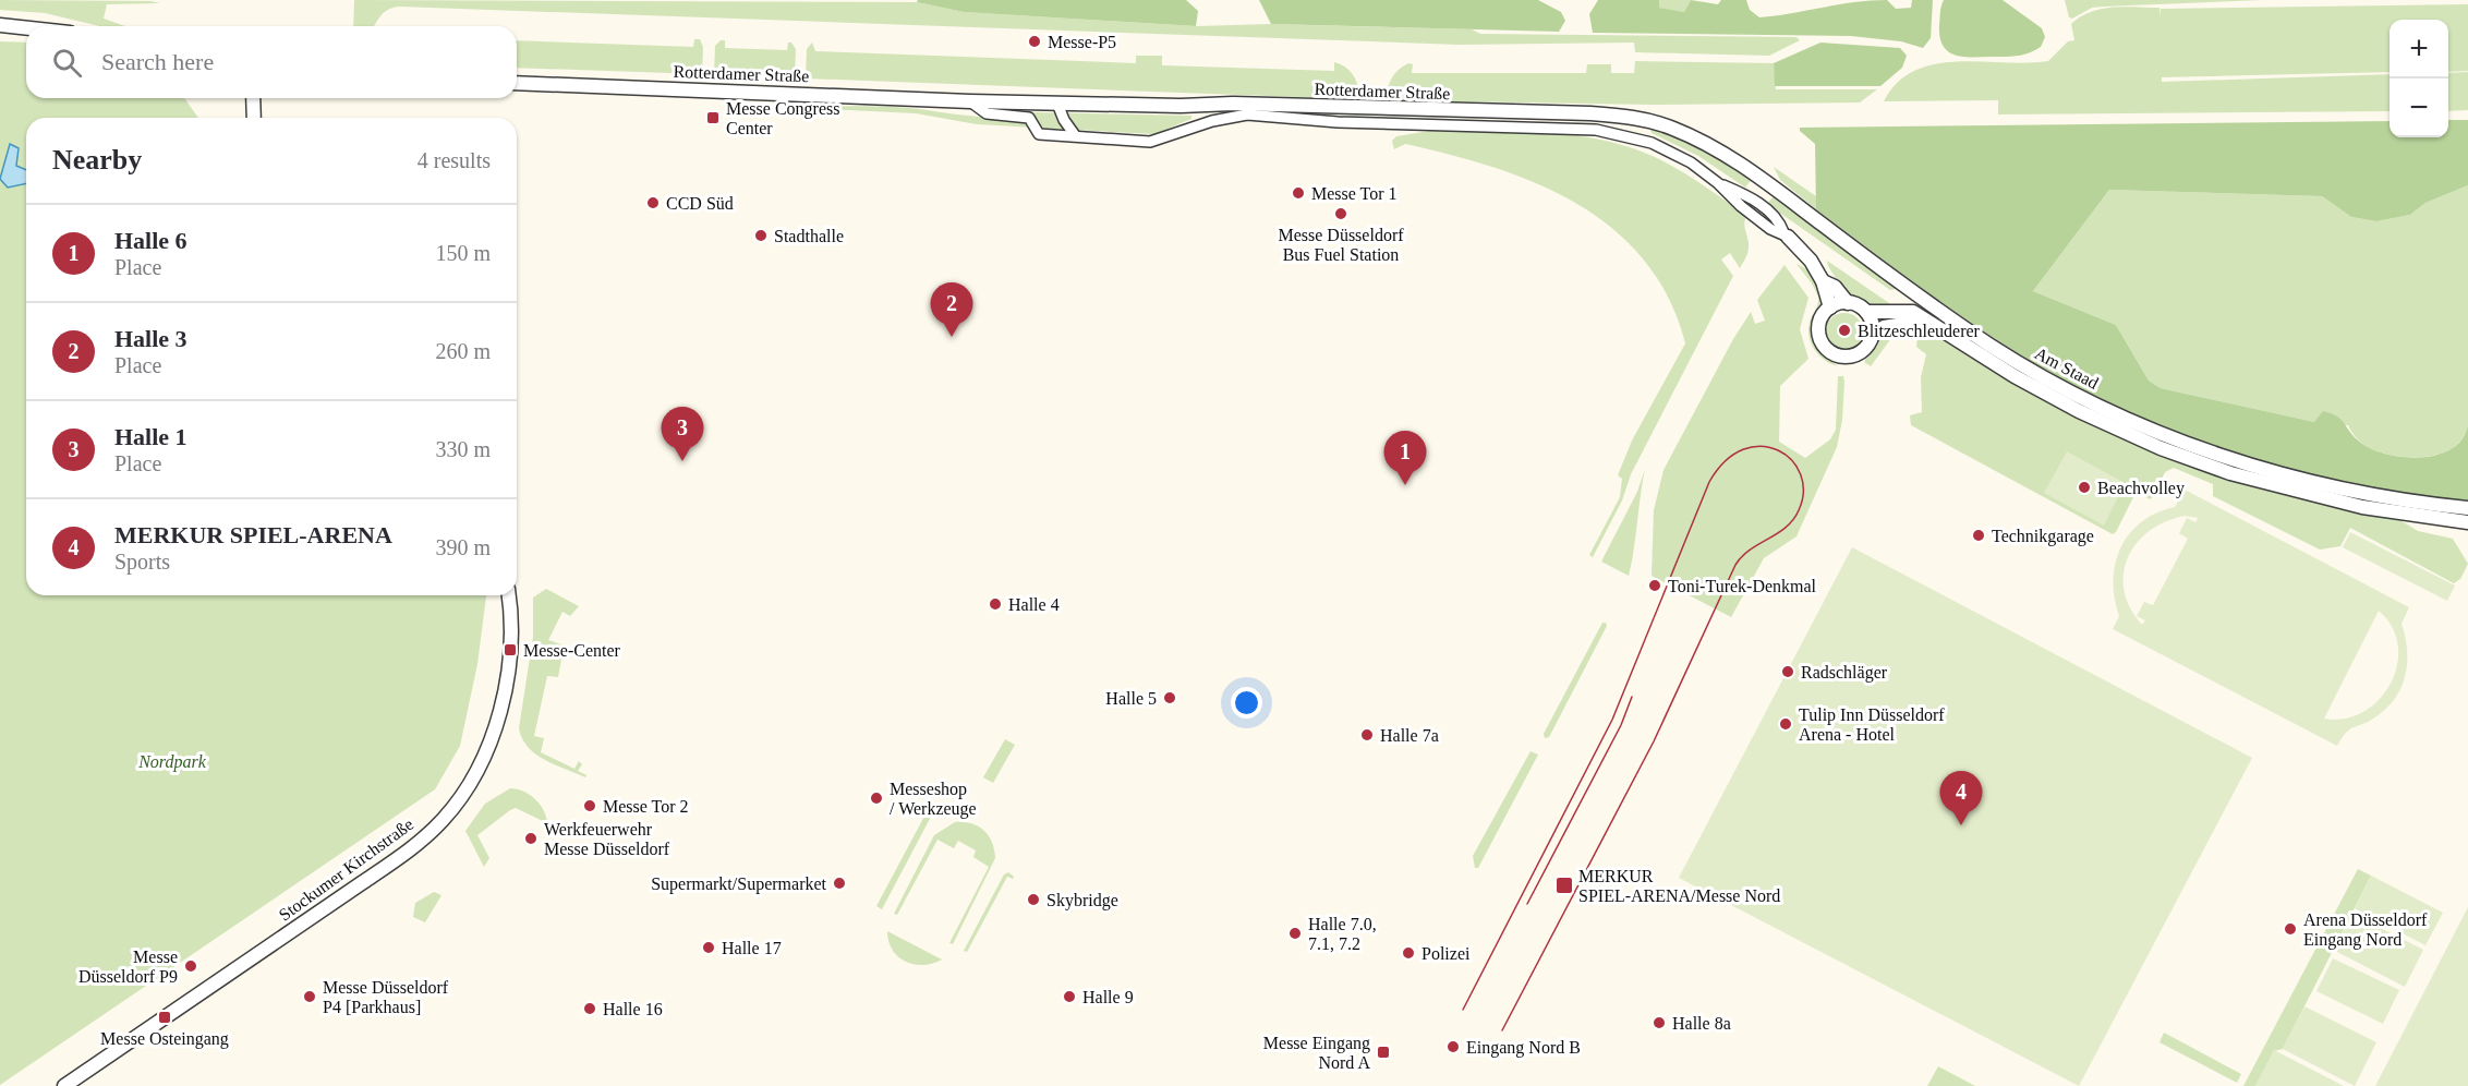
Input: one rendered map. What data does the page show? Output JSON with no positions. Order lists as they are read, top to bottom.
{
  "streets": {
    "street": ["Rotterdamer Straße", "Am Staad", "Stockumer Kirchstraße"]
  },
  "crossings": [
    ["Rotterdamer Straße", "Am Staad"]
  ],
  "parks": ["Nordpark"],
  "places": {
    "other": [
      "Messe-P5",
      "Messe Tor 1",
      "CCD Süd",
      "Messe Düsseldorf Bus Fuel Station",
      "Stadthalle",
      "Blitzeschleuderer",
      "Beachvolley",
      "Technikgarage",
      "Toni-Turek-Denkmal",
      "Halle 4",
      "Radschläger",
      "Halle 5",
      "Tulip Inn Düsseldorf Arena - Hotel",
      "Halle 7a",
      "Messeshop / Werkzeuge",
      "Messe Tor 2",
      "Werkfeuerwehr Messe Düsseldorf",
      "Supermarkt/Supermarket",
      "Skybridge",
      "Arena Düsseldorf Eingang Nord",
      "Halle 7.0, 7.1, 7.2",
      "Halle 17",
      "Polizei",
      "Messe Düsseldorf P9",
      "Messe Düsseldorf P4 [Parkhaus]",
      "Halle 9",
      "Halle 16",
      "Halle 8a",
      "Eingang Nord B"
    ],
    "transit": [
      "Messe Congress Center",
      "Messe-Center",
      "MERKUR SPIEL-ARENA/Messe Nord",
      "Messe Osteingang",
      "Messe Eingang Nord A"
    ]
  },
  "page": {
    "map_buttons": ["+", "−"],
    "search": "Search here",
    "heading": ["Nearby", "4 results"],
    "list": [
      {
        "mark": "1",
        "name": "Halle 6",
        "note": "Place",
        "value": "150 m"
      },
      {
        "mark": "2",
        "name": "Halle 3",
        "note": "Place",
        "value": "260 m"
      },
      {
        "mark": "3",
        "name": "Halle 1",
        "note": "Place",
        "value": "330 m"
      },
      {
        "mark": "4",
        "name": "MERKUR SPIEL-ARENA",
        "note": "Sports",
        "value": "390 m"
      }
    ],
    "pins": [
      "2",
      "3",
      "1",
      "4"
    ]
  }
}
